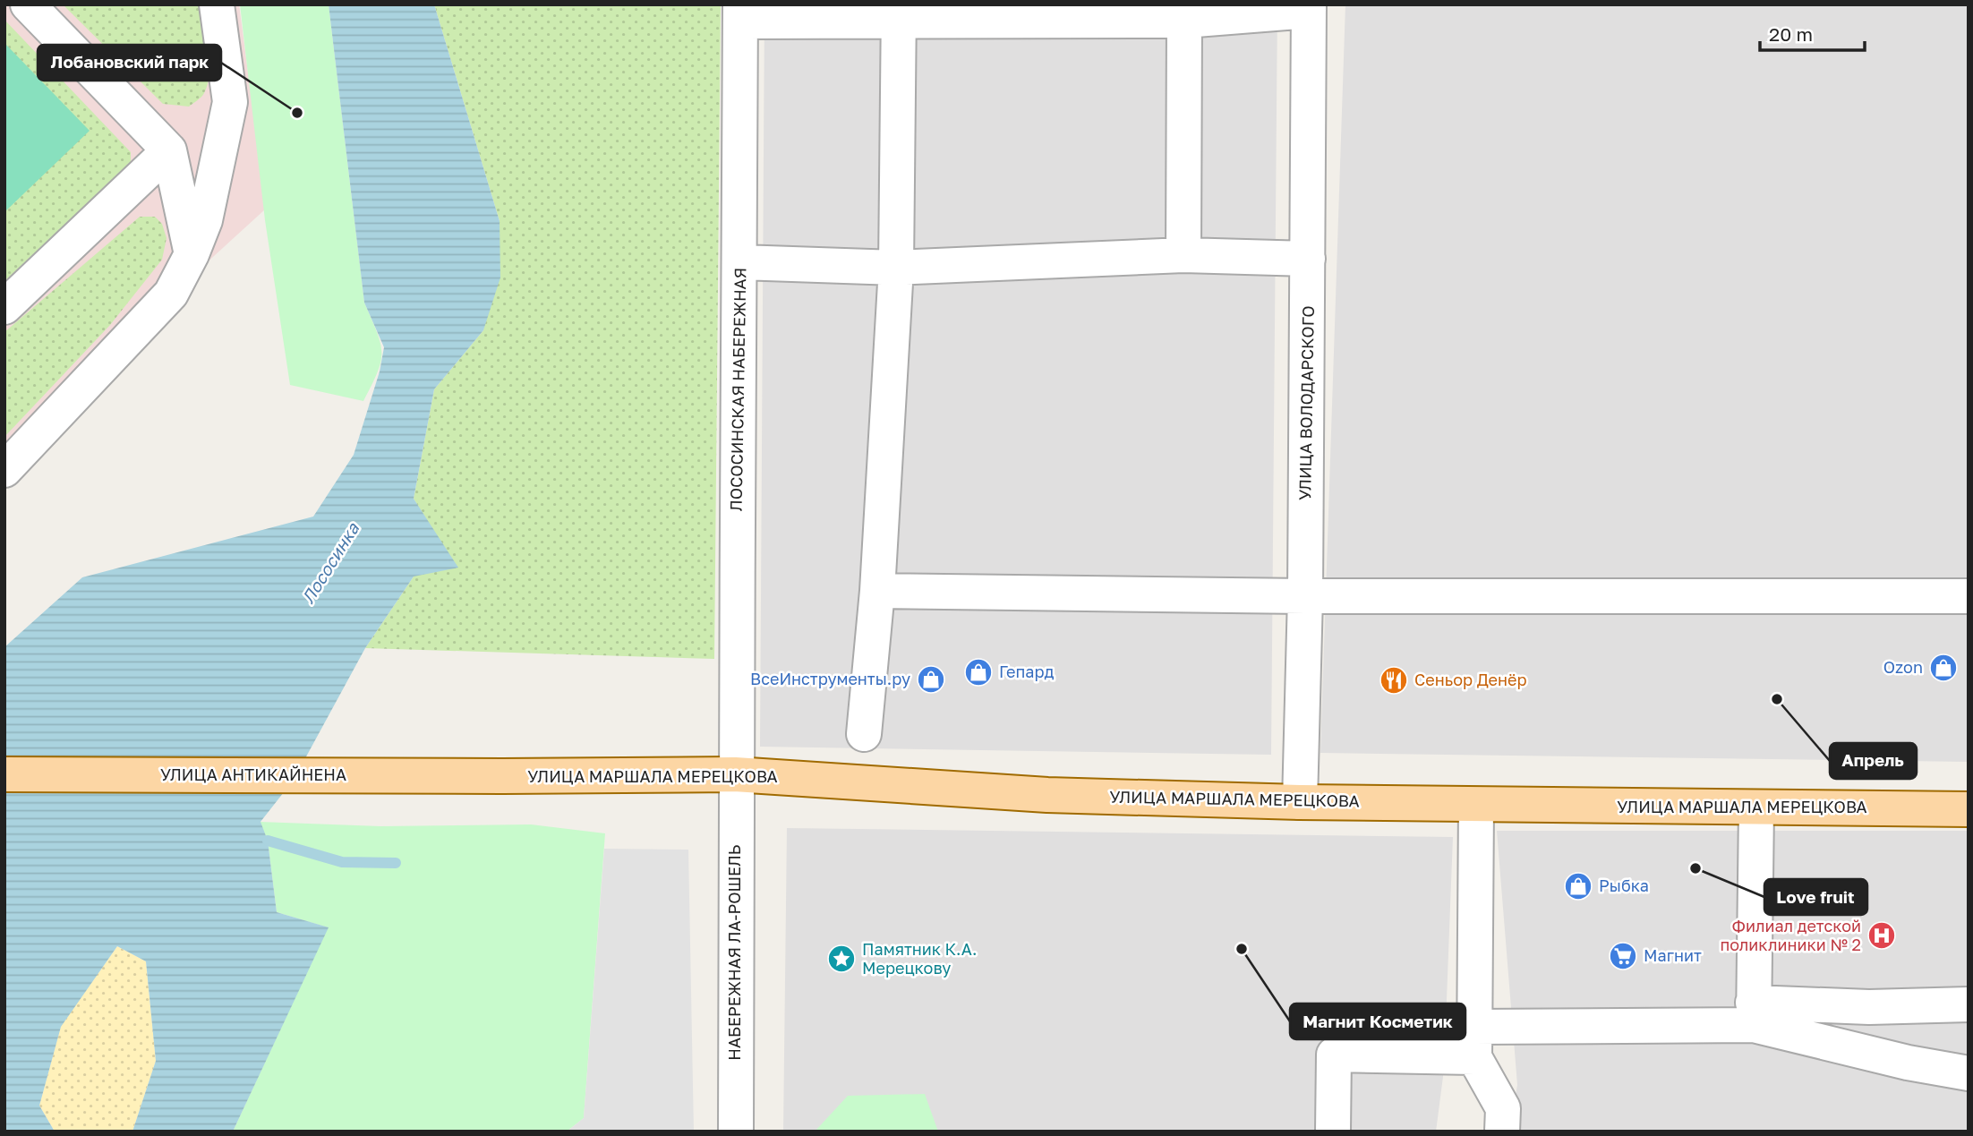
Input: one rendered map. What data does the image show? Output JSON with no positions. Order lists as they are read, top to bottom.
{
  "streets": {
    "main road": ["УЛИЦА АНТИКАЙНЕНА", "УЛИЦА МАРШАЛА МЕРЕЦКОВА"],
    "street": ["ЛОСОСИНСКАЯ НАБЕРЕЖНАЯ", "УЛИЦА ВОЛОДАРСКОГО", "НАБЕРЕЖНАЯ ЛА-РОШЕЛЬ"]
  },
  "crossings": [
    ["ЛОСОСИНСКАЯ НАБЕРЕЖНАЯ", "УЛИЦА МАРШАЛА МЕРЕЦКОВА"],
    ["ЛОСОСИНСКАЯ НАБЕРЕЖНАЯ", "НАБЕРЕЖНАЯ ЛА-РОШЕЛЬ"],
    ["УЛИЦА ВОЛОДАРСКОГО", "УЛИЦА МАРШАЛА МЕРЕЦКОВА"],
    ["УЛИЦА АНТИКАЙНЕНА", "УЛИЦА МАРШАЛА МЕРЕЦКОВА"],
    ["УЛИЦА МАРШАЛА МЕРЕЦКОВА", "НАБЕРЕЖНАЯ ЛА-РОШЕЛЬ"]
  ],
  "water": ["Лососинка"],
  "places": {
    "other": [
      "Лобановский парк",
      "Апрель",
      "Love fruit",
      "Магнит Косметик"
    ],
    "shop": [
      "Ozon",
      "Гепард",
      "ВсеИнструменты.ру",
      "Рыбка"
    ],
    "restaurant": ["Сеньор Денёр"],
    "hospital": ["Филиал детской поликлиники № 2"],
    "supermarket": ["Магнит"],
    "place": ["Памятник К.А. Мерецкову"]
  },
  "scale_bar": "20 m"
}
